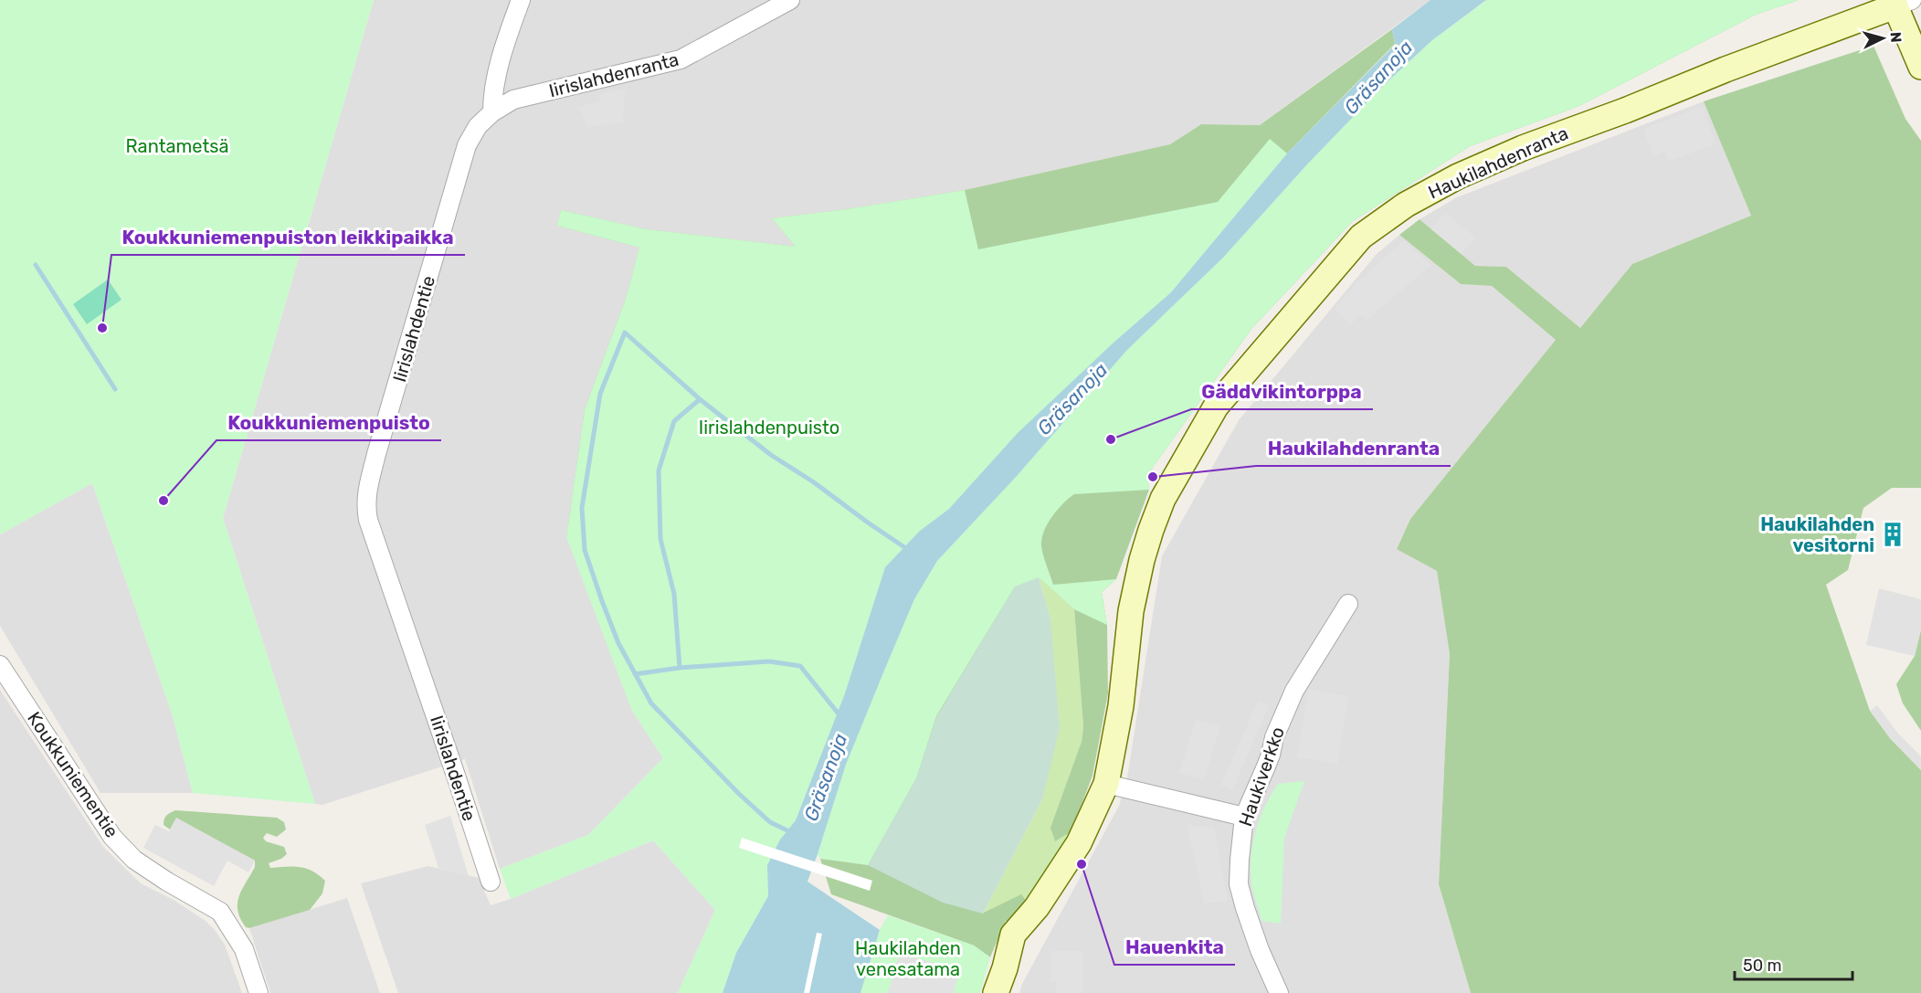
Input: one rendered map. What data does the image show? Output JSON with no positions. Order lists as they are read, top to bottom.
{
  "streets": {
    "street": [
      "Iirislahdenranta",
      "Haukilahdenranta",
      "Iirislahdentie",
      "Koukkuniementie",
      "Haukiverkko"
    ]
  },
  "crossings": [
    ["Iirislahdenranta", "Iirislahdentie"]
  ],
  "water": ["Gräsanoja"],
  "parks": ["Rantametsä", "Iirislahdenpuisto", "Haukilahden venesatama"],
  "places": {
    "other": [
      "Koukkuniemenpuiston leikkipaikka",
      "Gäddvikintorppa",
      "Haukilahdenranta",
      "Koukkuniemenpuisto",
      "Hauenkita"
    ],
    "building": ["Haukilahden vesitorni"]
  },
  "scale_bar": "50 m",
  "north": "right"
}
